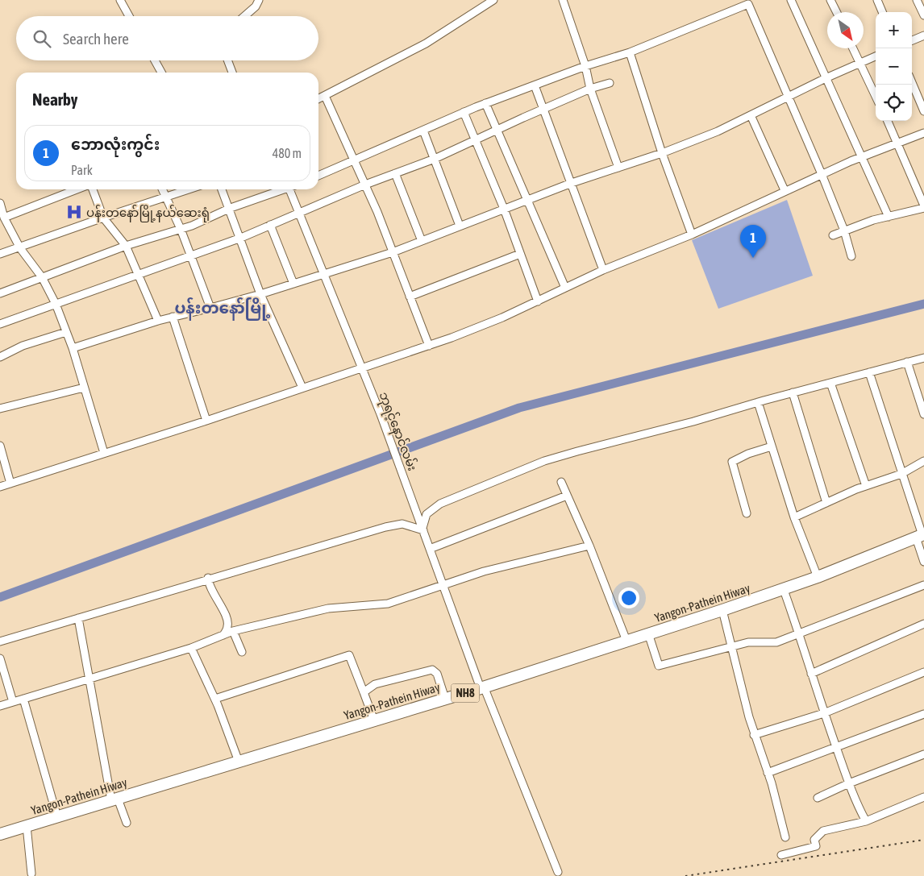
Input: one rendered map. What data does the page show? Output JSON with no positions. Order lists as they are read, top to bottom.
{
  "streets": {
    "highway": ["Yangon-Pathein Hiway", "NH8"],
    "street": ["ဘုရင့်နောင်လမ်း"]
  },
  "crossings": [
    ["ဘုရင့်နောင်လမ်း", "Yangon-Pathein Hiway"]
  ],
  "districts": ["ပန်းတနော်မြို့"],
  "places": {
    "hospital": ["ပန်းတနော်မြို့နယ်ဆေးရုံ"]
  },
  "north": "bottom right",
  "page": {
    "map_buttons": ["+", "−"],
    "search": "Search here",
    "heading": "Nearby",
    "list": [
      {
        "mark": "1",
        "name": "ဘောလုံးကွင်း",
        "note": "Park",
        "value": "480 m"
      }
    ],
    "pins": "1"
  }
}
